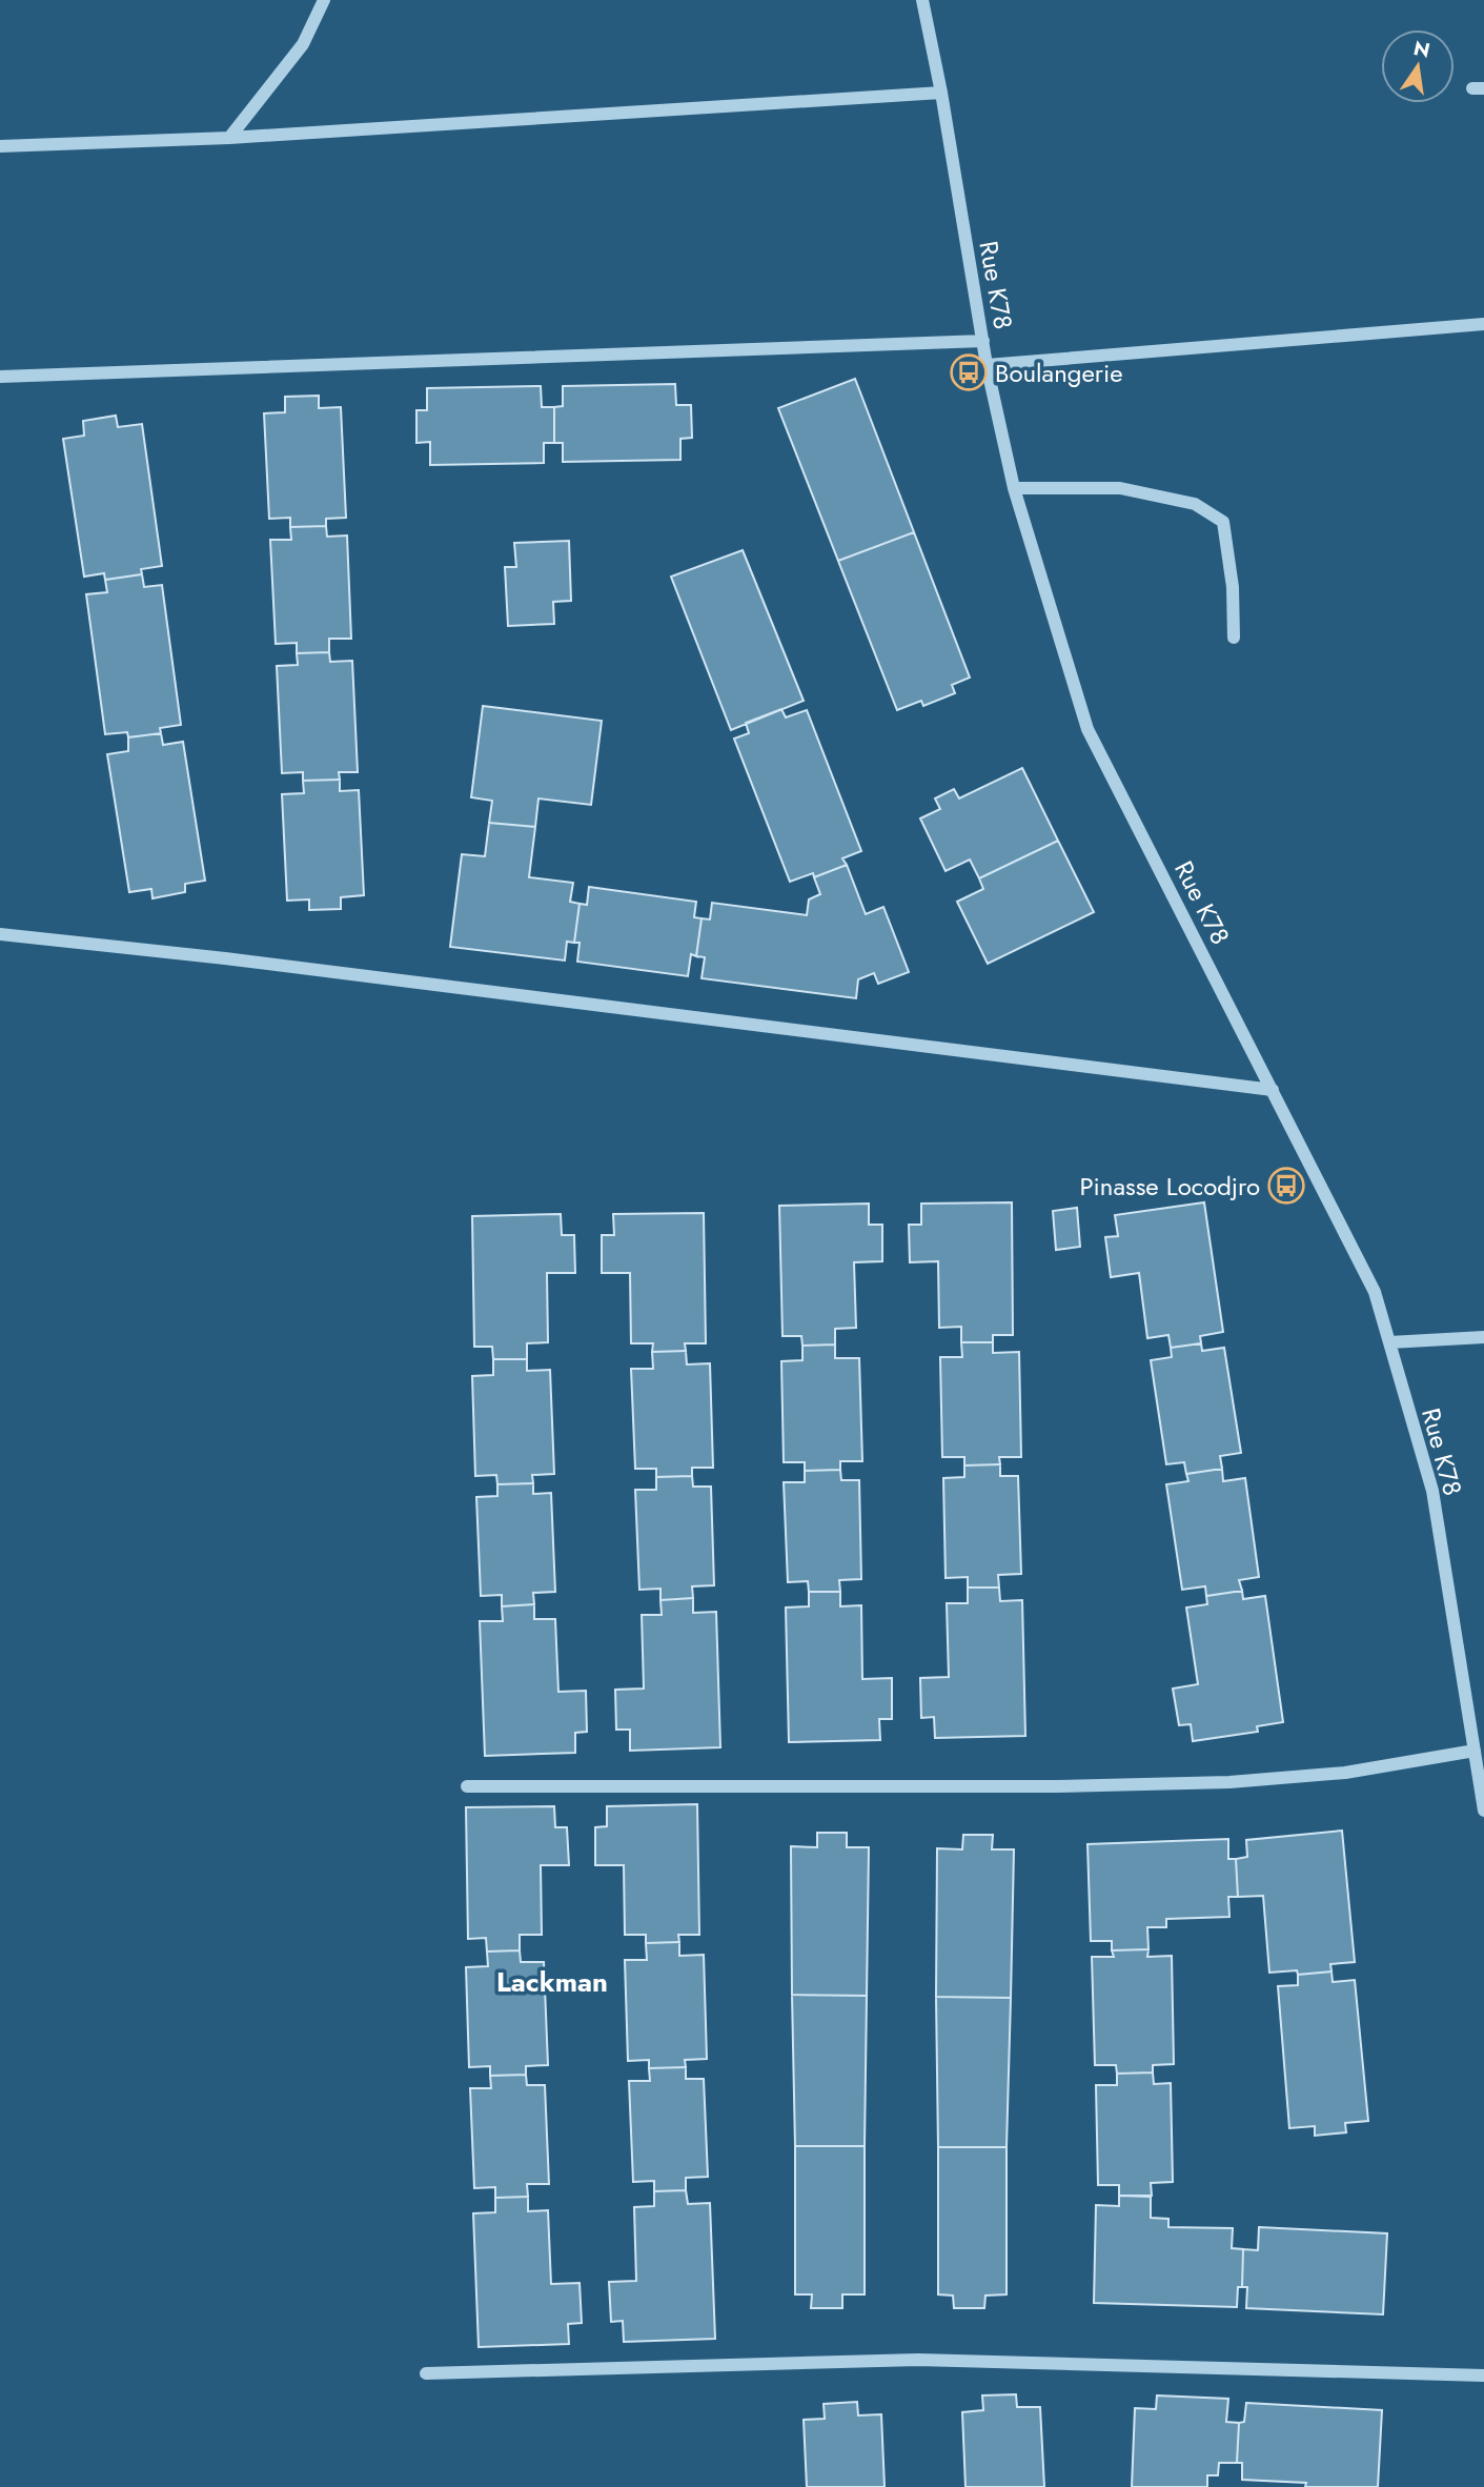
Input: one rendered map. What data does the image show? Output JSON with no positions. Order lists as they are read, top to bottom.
{
  "streets": {
    "street": ["Rue K78"]
  },
  "districts": ["Lackman"],
  "places": {
    "bus stop": ["Boulangerie", "Pinasse Locodjro"]
  },
  "north": "top"
}
